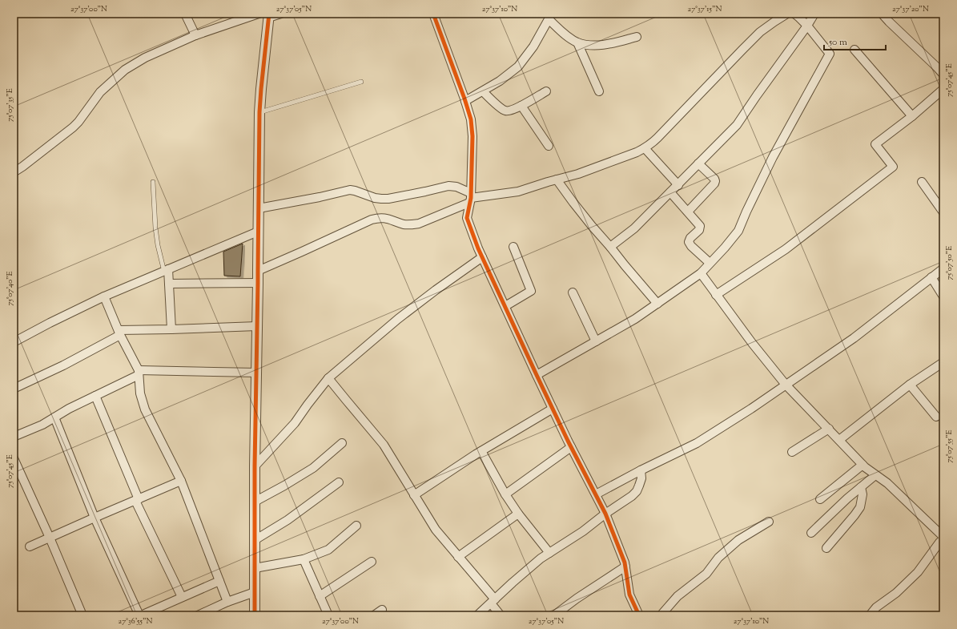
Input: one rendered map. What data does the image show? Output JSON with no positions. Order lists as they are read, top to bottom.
{
  "scale_bar": "50 m",
  "coordinates": [
    "27°37'00\"N",
    "27°37'05\"N",
    "27°37'10\"N",
    "27°37'15\"N",
    "27°37'20\"N",
    "75°07'45\"E",
    "75°07'35\"E",
    "75°07'50\"E",
    "75°07'40\"E",
    "75°07'55\"E",
    "27°36'55\"N"
  ]
}
